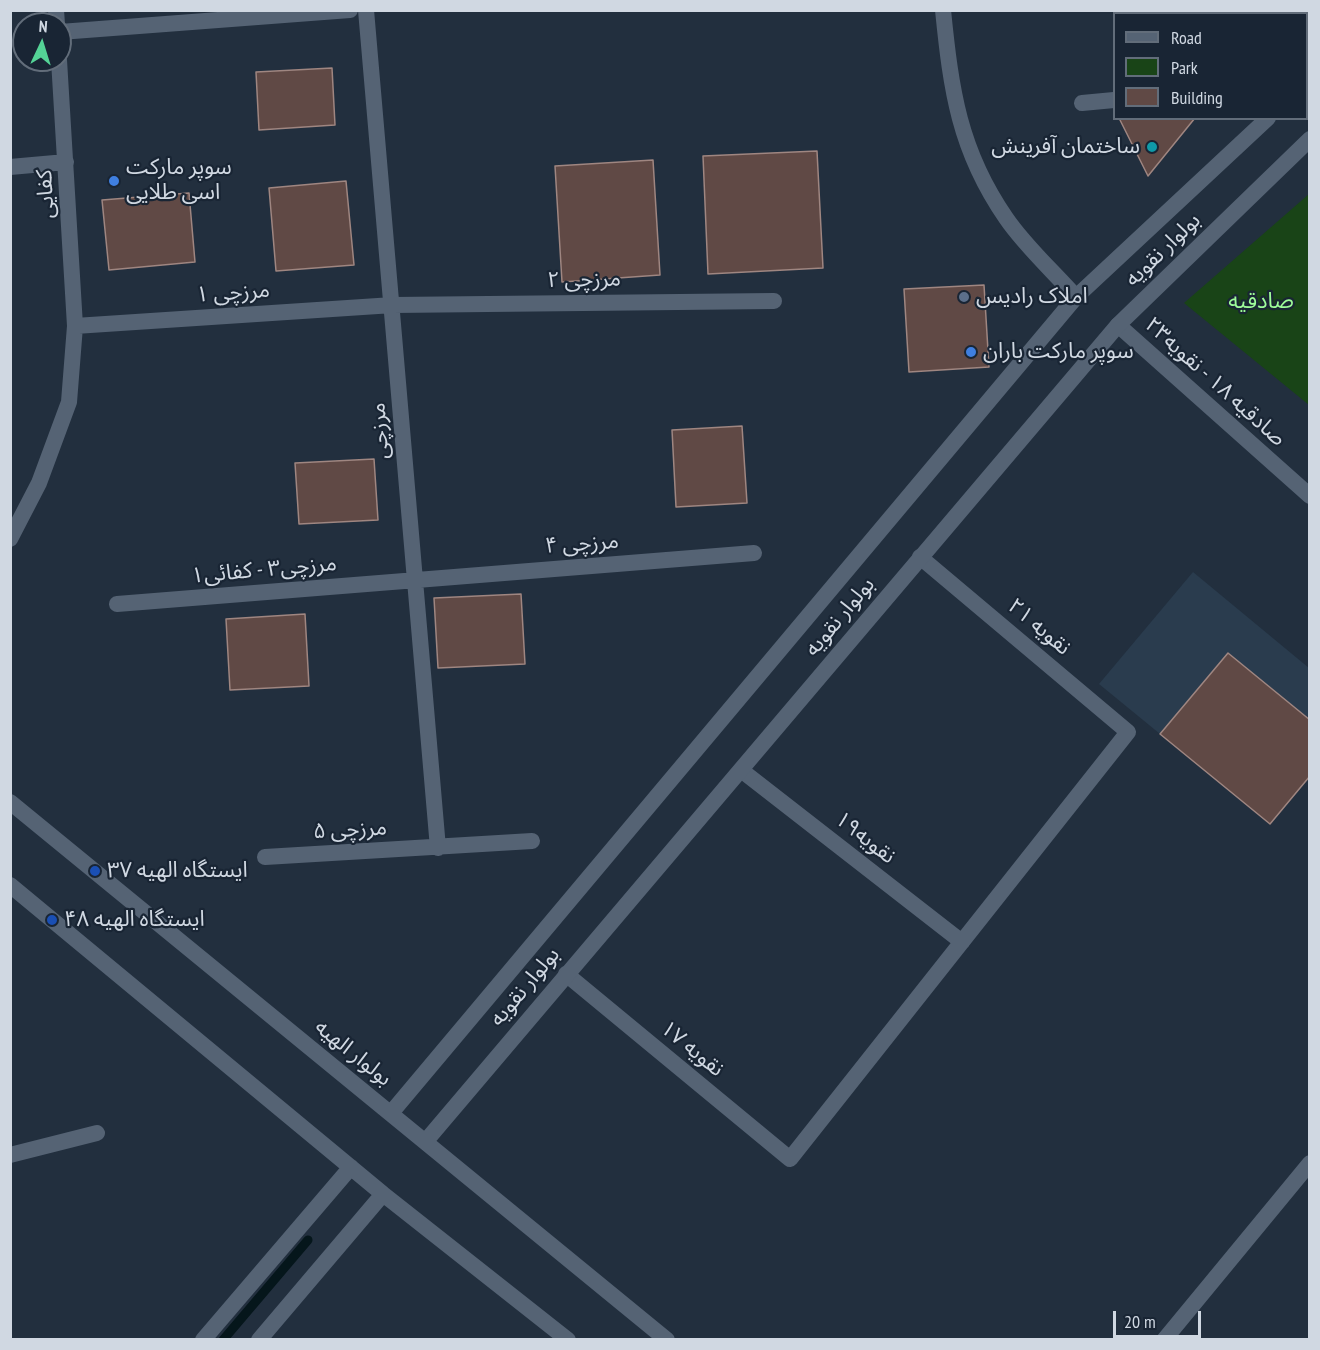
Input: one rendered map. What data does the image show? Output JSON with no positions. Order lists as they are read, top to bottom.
{
  "streets": {
    "street": [
      "کفایی",
      "بولوار نقویه",
      "مرزچی ۲",
      "مرزچی ۱",
      "صادقیه ۱۸ - نقویه۲۳",
      "مرزچی",
      "مرزچی ۴",
      "مرزچی۳ - کفائی۱",
      "نقویه ۲۱",
      "مرزچی ۵",
      "نقویه۱۹",
      "نقویه ۱۷",
      "بولوار الهیه"
    ]
  },
  "crossings": [
    ["کفایی", "مرزچی ۱"],
    ["بولوار نقویه", "صادقیه ۱۸ - نقویه۲۳"],
    ["بولوار نقویه", "نقویه ۲۱"],
    ["بولوار نقویه", "نقویه۱۹"],
    ["بولوار نقویه", "نقویه ۱۷"],
    ["بولوار نقویه", "بولوار الهیه"],
    ["مرزچی ۲", "مرزچی ۱"],
    ["مرزچی ۲", "مرزچی"],
    ["مرزچی ۱", "مرزچی"],
    ["مرزچی", "مرزچی ۴"],
    ["مرزچی", "مرزچی۳ - کفائی۱"],
    ["مرزچی", "مرزچی ۵"],
    ["مرزچی ۴", "مرزچی۳ - کفائی۱"],
    ["نقویه ۲۱", "نقویه۱۹"],
    ["نقویه ۲۱", "نقویه ۱۷"],
    ["نقویه۱۹", "نقویه ۱۷"]
  ],
  "parks": ["صادقیه"],
  "places": [
    "ساختمان آفرینش",
    "سوپر مارکت اسی طلایی",
    "املاک رادیس",
    "سوپر مارکت باران",
    "ایستگاه الهیه ۳۷",
    "ایستگاه الهیه ۴۸"
  ],
  "legend": ["Road", "Park", "Building"],
  "scale_bar": "20 m",
  "north": "top"
}
